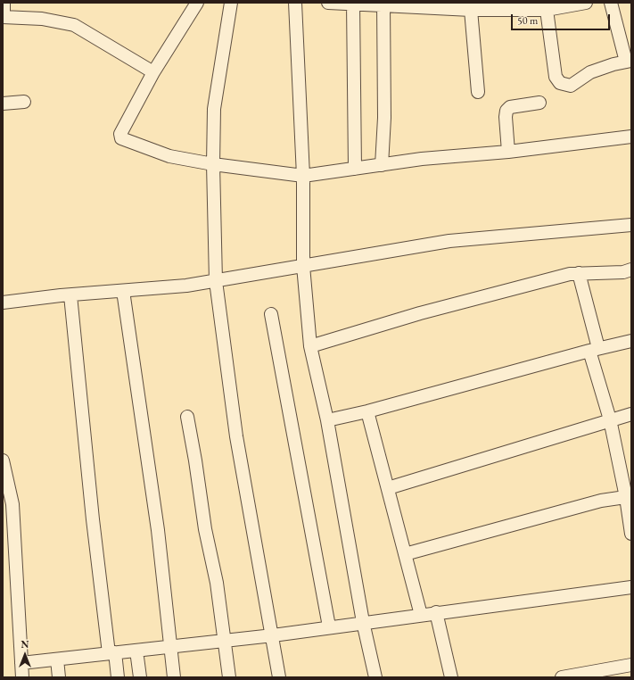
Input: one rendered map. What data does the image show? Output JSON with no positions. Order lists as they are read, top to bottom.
{
  "scale_bar": "50 m",
  "north": "top"
}
